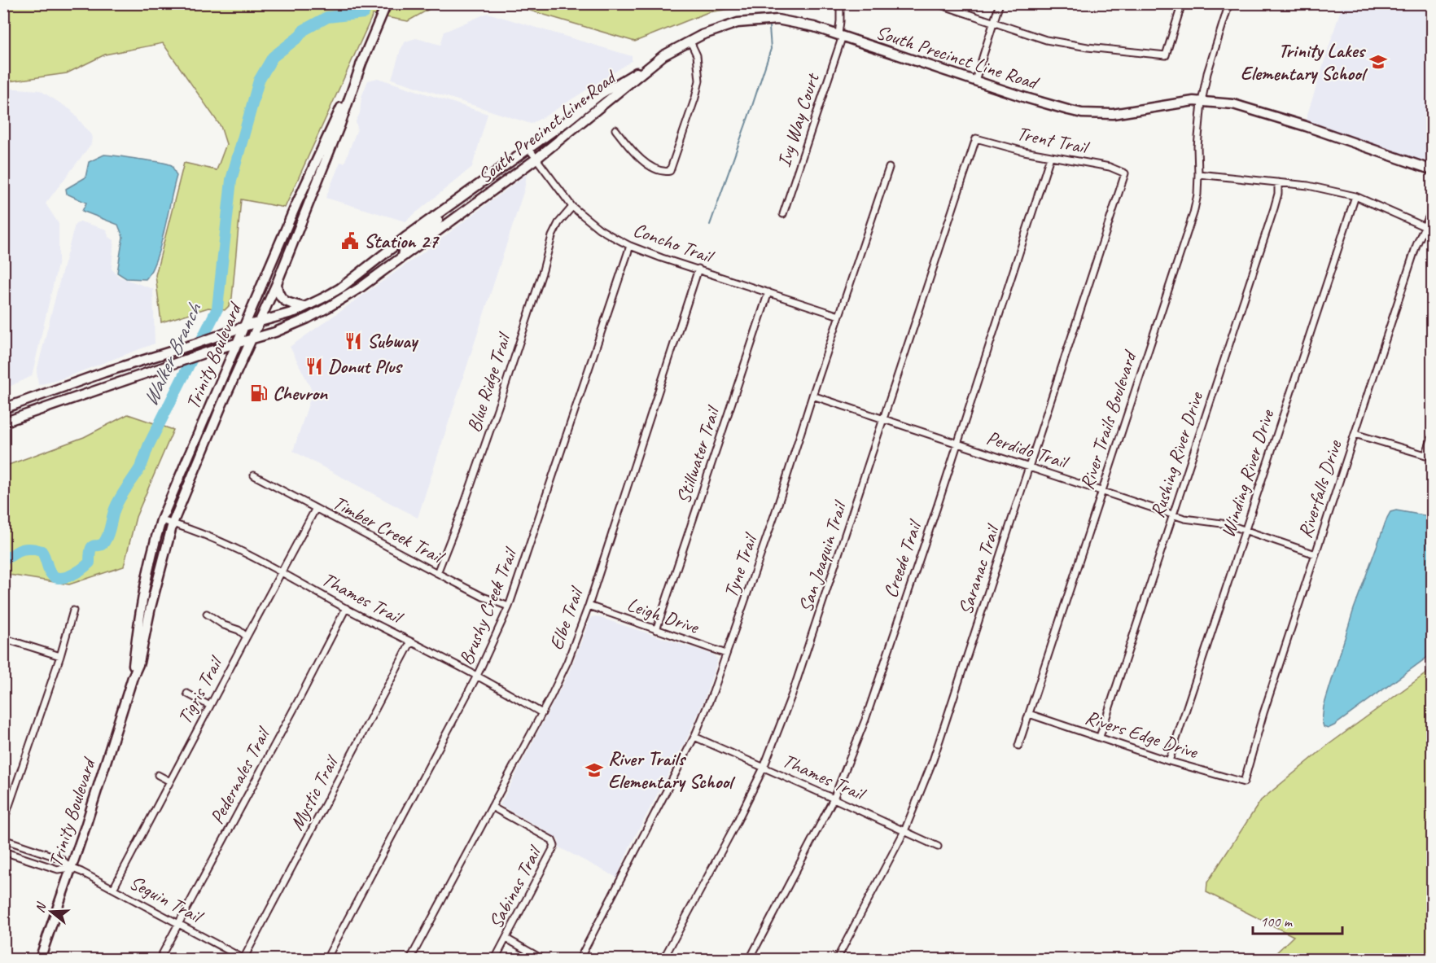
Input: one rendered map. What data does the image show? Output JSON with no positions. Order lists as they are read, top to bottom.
{
  "streets": {
    "main road": ["South Precinct Line Road", "Trinity Boulevard"],
    "street": [
      "Ivy Way Court",
      "Trent Trail",
      "Concho Trail",
      "Blue Ridge Trail",
      "River Trails Boulevard",
      "Perdido Trail",
      "Rushing River Drive",
      "Stillwater Trail",
      "Winding River Drive",
      "Riverfalls Drive",
      "Timber Creek Trail",
      "San Joaquin Trail",
      "Creede Trail",
      "Tyne Trail",
      "Saranac Trail",
      "Thames Trail",
      "Brushy Creek Trail",
      "Leigh Drive",
      "Elbe Trail",
      "Tigris Trail",
      "Rivers Edge Drive",
      "Pedernales Trail",
      "Mystic Trail",
      "Sabinas Trail",
      "Seguin Trail"
    ]
  },
  "crossings": [
    ["South Precinct Line Road", "Ivy Way Court"],
    ["South Precinct Line Road", "Concho Trail"],
    ["South Precinct Line Road", "Trinity Boulevard"],
    ["South Precinct Line Road", "River Trails Boulevard"],
    ["Trent Trail", "San Joaquin Trail"],
    ["Trent Trail", "Creede Trail"],
    ["Trent Trail", "Saranac Trail"],
    ["Concho Trail", "Blue Ridge Trail"],
    ["Concho Trail", "Stillwater Trail"],
    ["Concho Trail", "Tyne Trail"],
    ["Concho Trail", "Brushy Creek Trail"],
    ["Concho Trail", "Elbe Trail"],
    ["Trinity Boulevard", "Thames Trail"],
    ["Trinity Boulevard", "Seguin Trail"],
    ["Blue Ridge Trail", "Timber Creek Trail"],
    ["River Trails Boulevard", "Perdido Trail"],
    ["River Trails Boulevard", "Rivers Edge Drive"],
    ["Perdido Trail", "Rushing River Drive"],
    ["Perdido Trail", "Winding River Drive"],
    ["Perdido Trail", "Riverfalls Drive"],
    ["Perdido Trail", "San Joaquin Trail"],
    ["Perdido Trail", "Creede Trail"],
    ["Perdido Trail", "Tyne Trail"],
    ["Perdido Trail", "Saranac Trail"],
    ["Rushing River Drive", "Rivers Edge Drive"],
    ["Stillwater Trail", "Leigh Drive"],
    ["Winding River Drive", "Rivers Edge Drive"],
    ["Riverfalls Drive", "Rivers Edge Drive"],
    ["Timber Creek Trail", "Brushy Creek Trail"],
    ["Timber Creek Trail", "Tigris Trail"],
    ["San Joaquin Trail", "Thames Trail"],
    ["Creede Trail", "Thames Trail"],
    ["Tyne Trail", "Thames Trail"],
    ["Tyne Trail", "Leigh Drive"],
    ["Saranac Trail", "Thames Trail"],
    ["Thames Trail", "Brushy Creek Trail"],
    ["Thames Trail", "Elbe Trail"],
    ["Thames Trail", "Tigris Trail"],
    ["Thames Trail", "Pedernales Trail"],
    ["Thames Trail", "Mystic Trail"],
    ["Leigh Drive", "Elbe Trail"],
    ["Elbe Trail", "Sabinas Trail"],
    ["Tigris Trail", "Seguin Trail"],
    ["Pedernales Trail", "Seguin Trail"],
    ["Mystic Trail", "Seguin Trail"]
  ],
  "water": ["Walker Branch"],
  "places": {
    "school or university": ["Trinity Lakes Elementary School", "River Trails Elementary School"],
    "public building": ["Station 27"],
    "restaurant": ["Subway", "Donut Plus"],
    "fuel station": ["Chevron"]
  },
  "scale_bar": "100 m",
  "north": "left"
}
